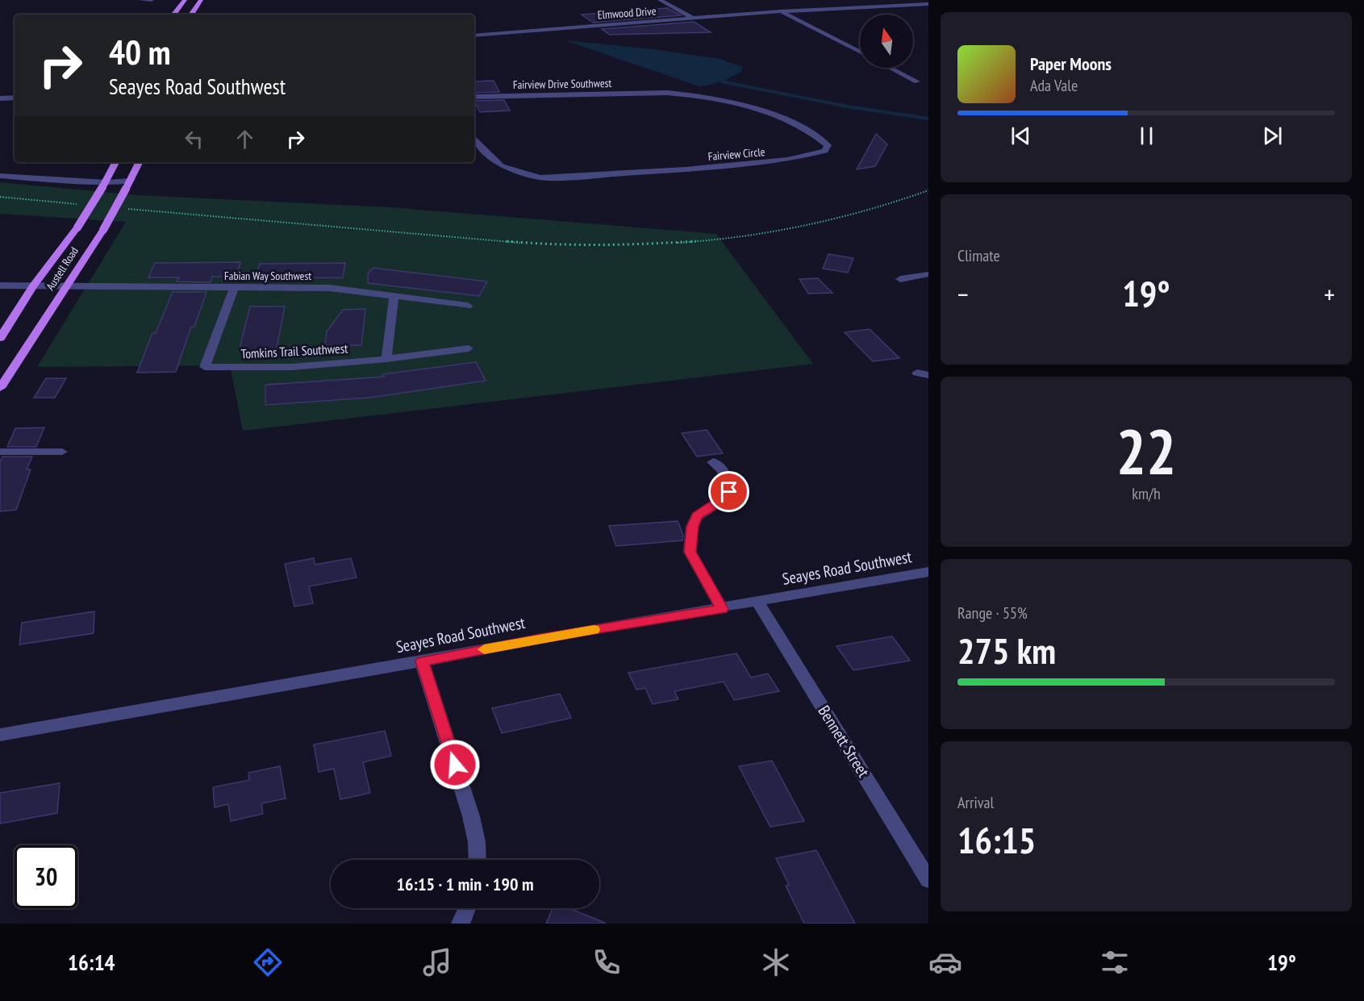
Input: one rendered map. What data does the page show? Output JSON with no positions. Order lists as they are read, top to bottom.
{
  "streets": {
    "main road": ["Austell Road"],
    "street": [
      "Elmwood Drive",
      "Fairview Drive Southwest",
      "Fairview Circle",
      "Fabian Way Southwest",
      "Tomkins Trail Southwest",
      "Seayes Road Southwest",
      "Bennett Street"
    ]
  },
  "crossings": [
    ["Fairview Drive Southwest", "Fairview Circle"],
    ["Austell Road", "Fabian Way Southwest"],
    ["Fabian Way Southwest", "Tomkins Trail Southwest"],
    ["Seayes Road Southwest", "Bennett Street"]
  ],
  "north": "top",
  "page": {
    "turn": ["40 m", "Seayes Road Southwest"],
    "song": ["Paper Moons", "Ada Vale"],
    "tile": [
      "Climate",
      ["22", "km/h"],
      ["Range · 55%", "275 km"],
      ["Arrival", "16:15"]
    ],
    "heat": ["−", "19°", "+"],
    "limit": "30",
    "trip": "16:15 · 1 min · 190 m",
    "tabs": ["16:14", "19°"]
  }
}
